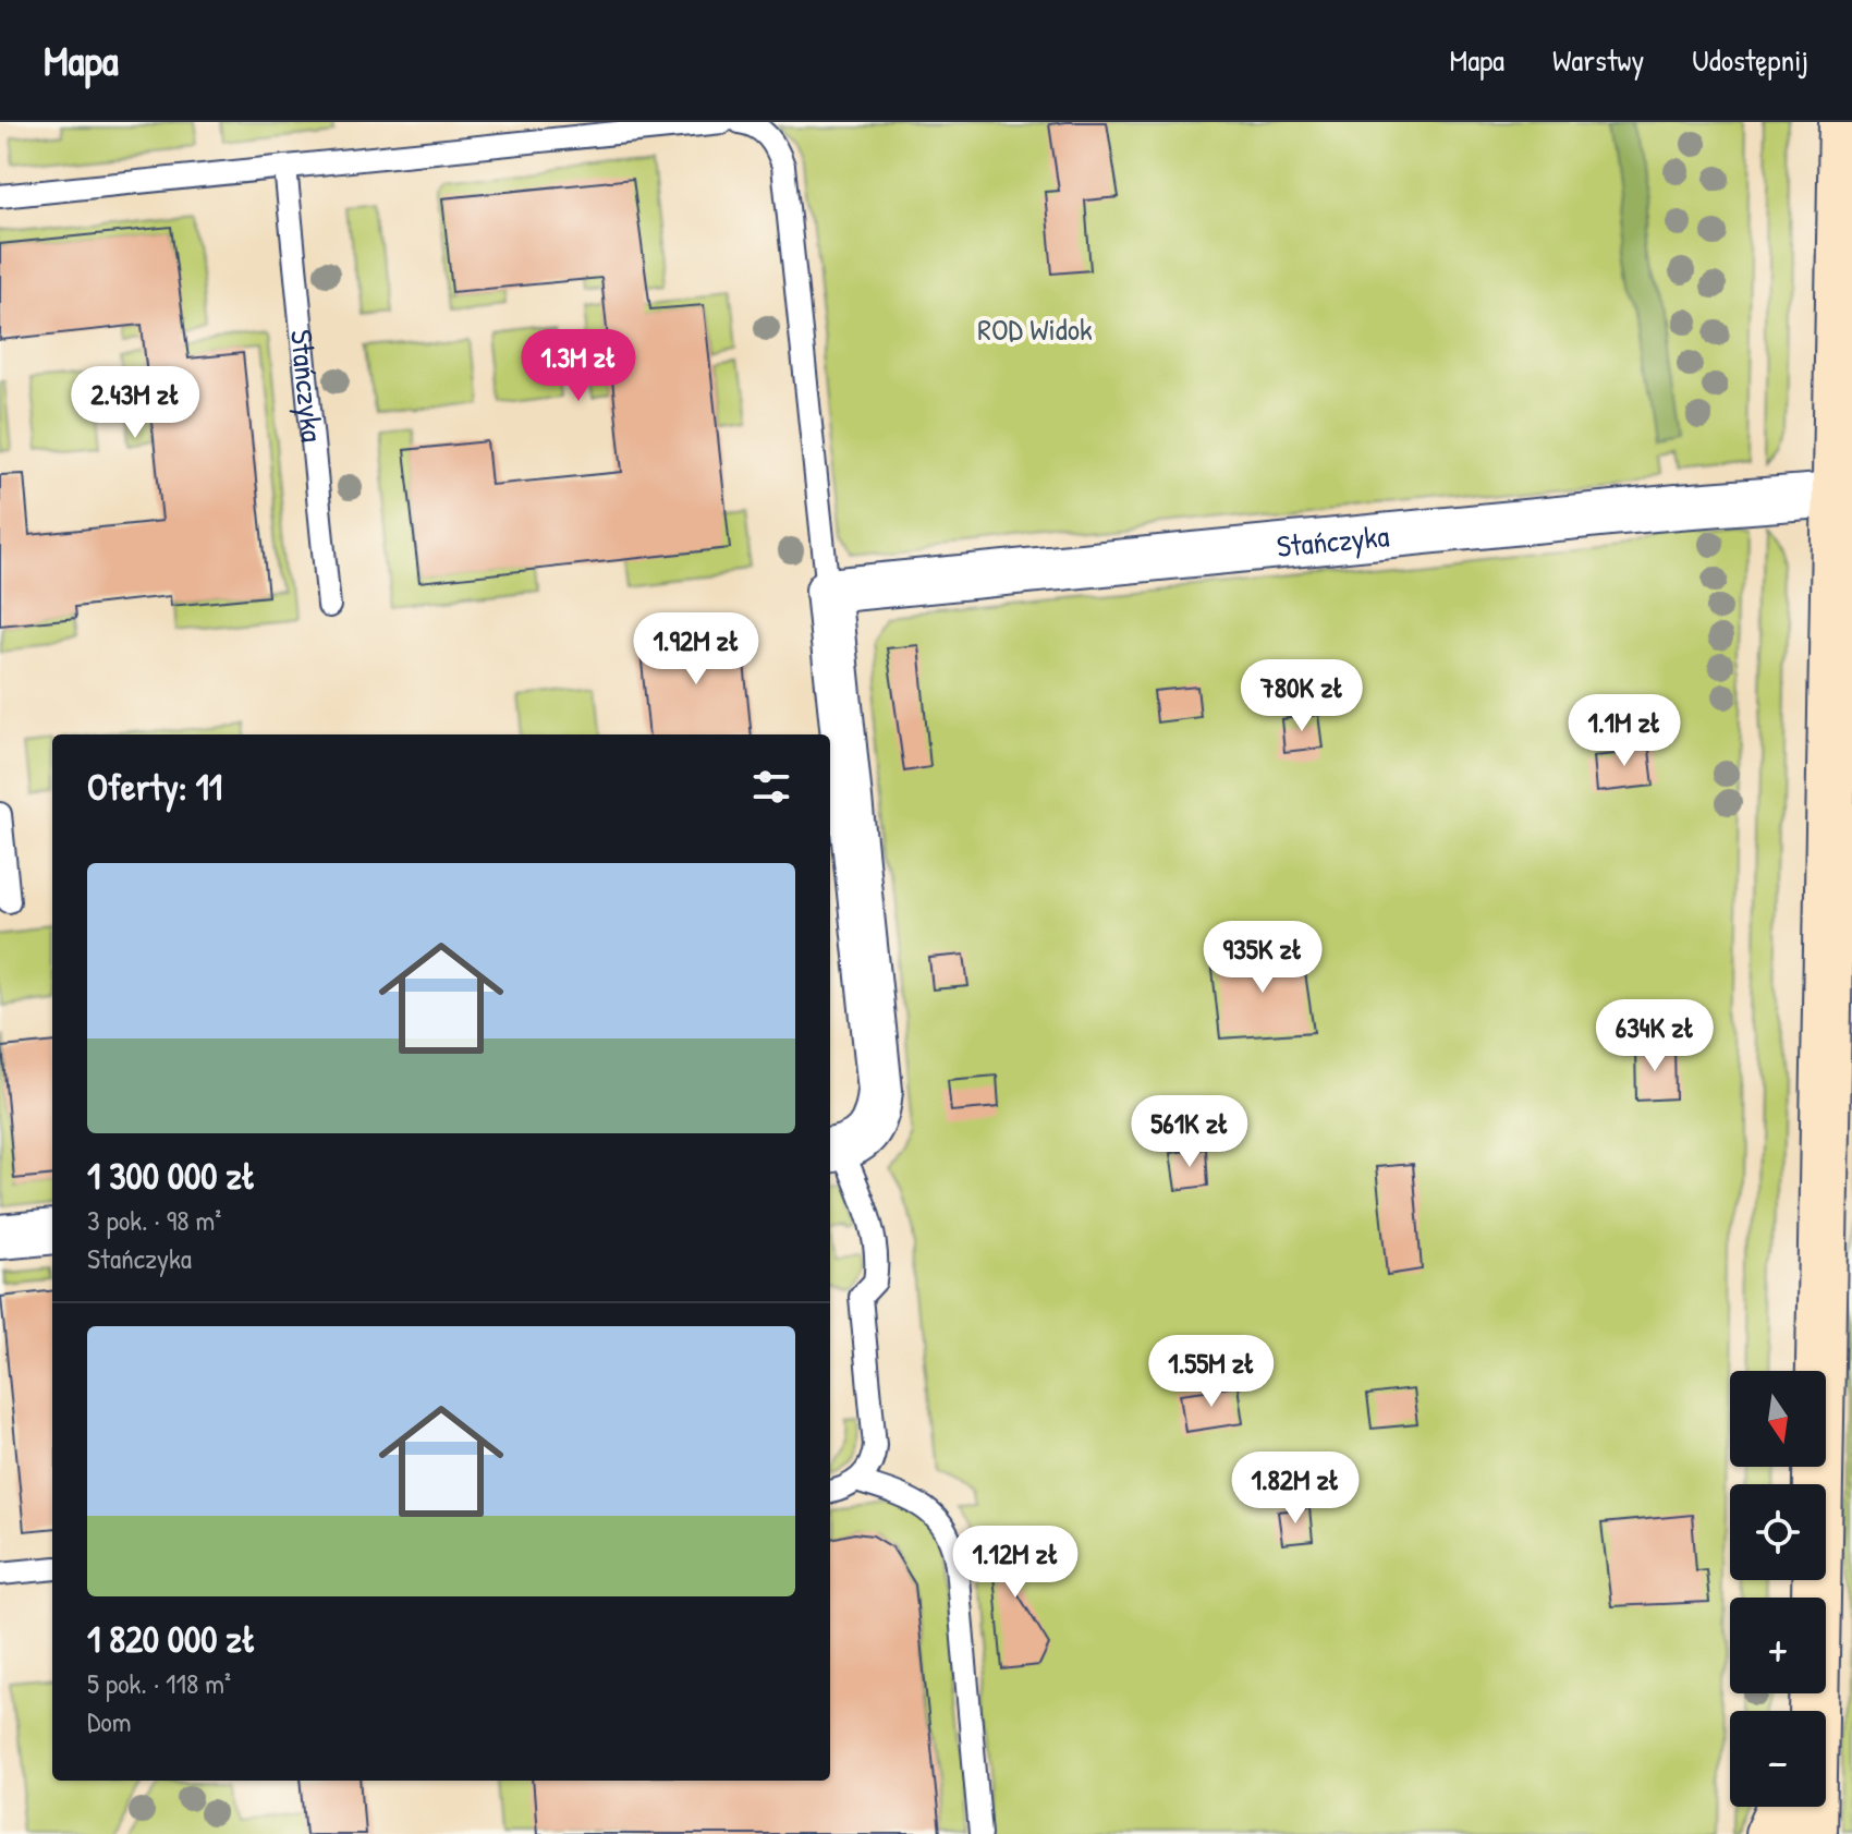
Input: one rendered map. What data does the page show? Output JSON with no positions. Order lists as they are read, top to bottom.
{
  "streets": {
    "street": ["Stańczyka"]
  },
  "parks": ["ROD Widok"],
  "north": "bottom",
  "page": {
    "header": "Mapa",
    "nav": ["Mapa", "Warstwy", "Udostępnij"],
    "price": [
      "1.3M zł",
      "2.43M zł",
      "1.92M zł",
      "780K zł",
      "1.1M zł",
      "935K zł",
      "634K zł",
      "561K zł",
      "1.55M zł",
      "1.82M zł",
      "1.12M zł"
    ],
    "heading": "Oferty: 11",
    "list": [
      {
        "name": "1 300 000 zł",
        "note": "3 pok. · 98 m² · Stańczyka"
      },
      {
        "name": "1 820 000 zł",
        "note": "5 pok. · 118 m² · Dom"
      }
    ],
    "map_buttons": ["+", "−"]
  }
}
